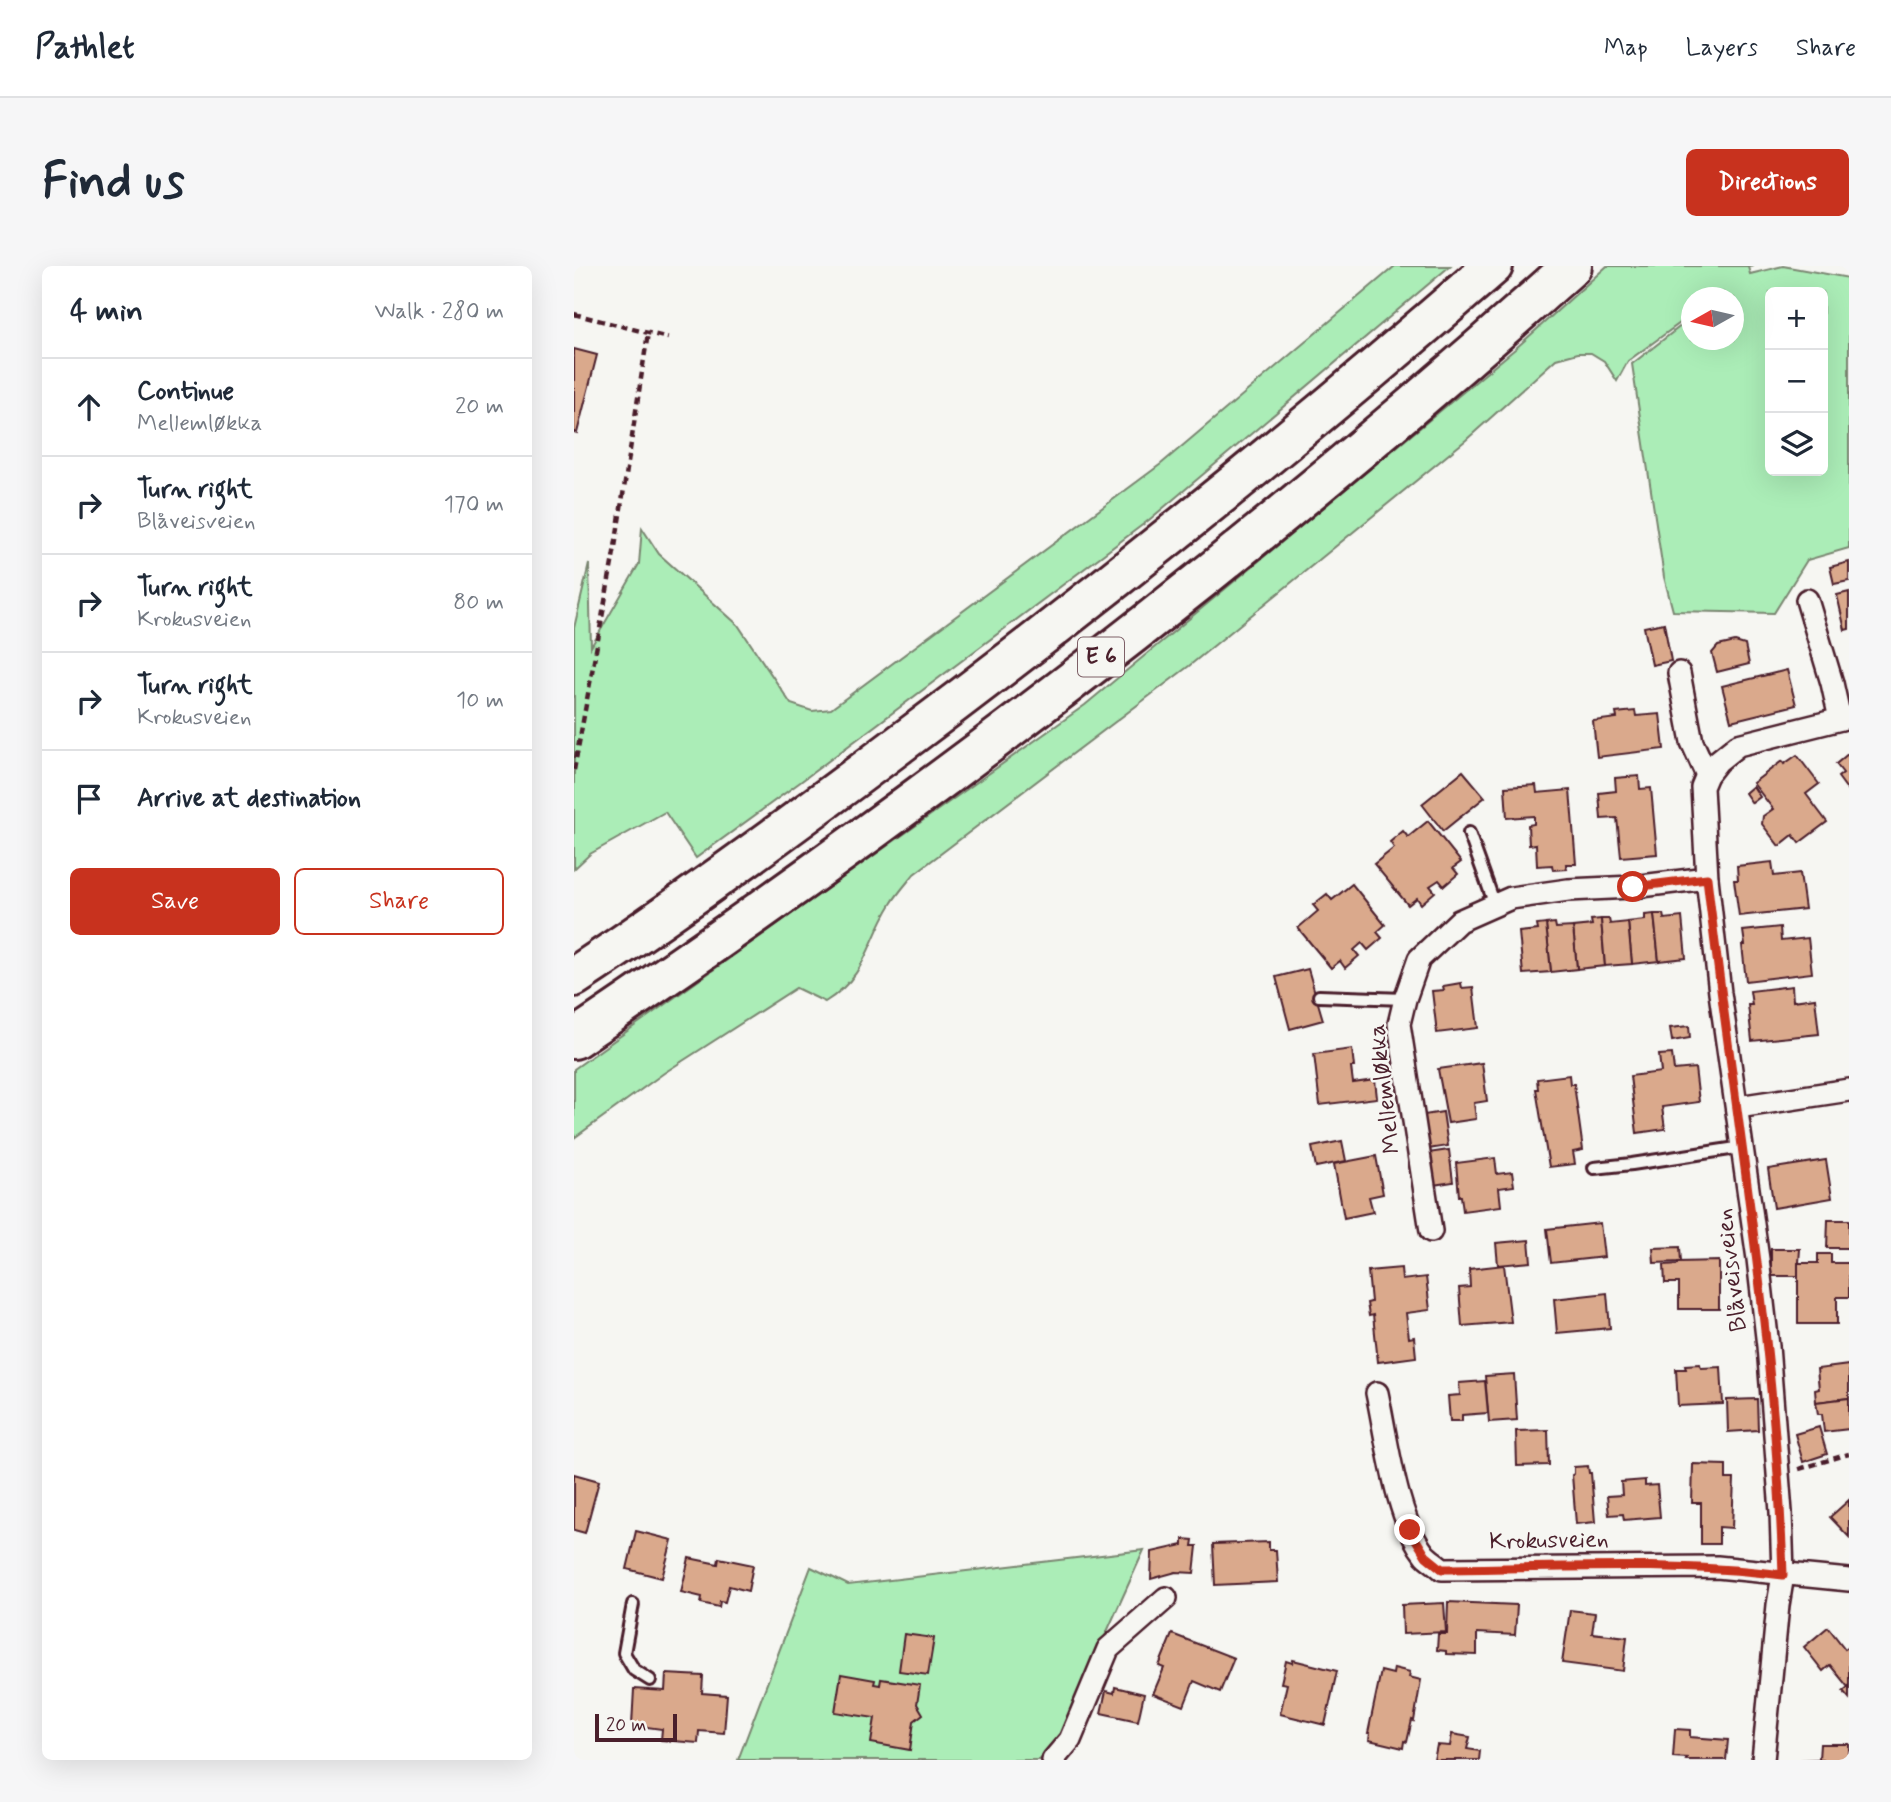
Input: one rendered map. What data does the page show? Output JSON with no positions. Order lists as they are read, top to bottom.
{
  "streets": {
    "highway": ["E 6"],
    "street": ["Mellemløkka", "Blåveisveien", "Krokusveien"]
  },
  "crossings": [
    ["Mellemløkka", "Blåveisveien"],
    ["Blåveisveien", "Krokusveien"]
  ],
  "scale_bar": "20 m",
  "north": "left",
  "page": {
    "header": "Pathlet",
    "nav": ["Map", "Layers", "Share"],
    "buttons": [
      "Directions",
      ["Save", "Share"]
    ],
    "title": "Find us",
    "heading": ["4 min", "Walk · 280 m"],
    "map_buttons": ["+", "−"],
    "list": [
      ["Continue", "Mellemløkka", "20 m"],
      ["Turn right", "Blåveisveien", "170 m"],
      ["Turn right", "Krokusveien", "80 m"],
      ["Turn right", "Krokusveien", "10 m"],
      "Arrive at destination"
    ],
    "scale": "20 m"
  }
}
